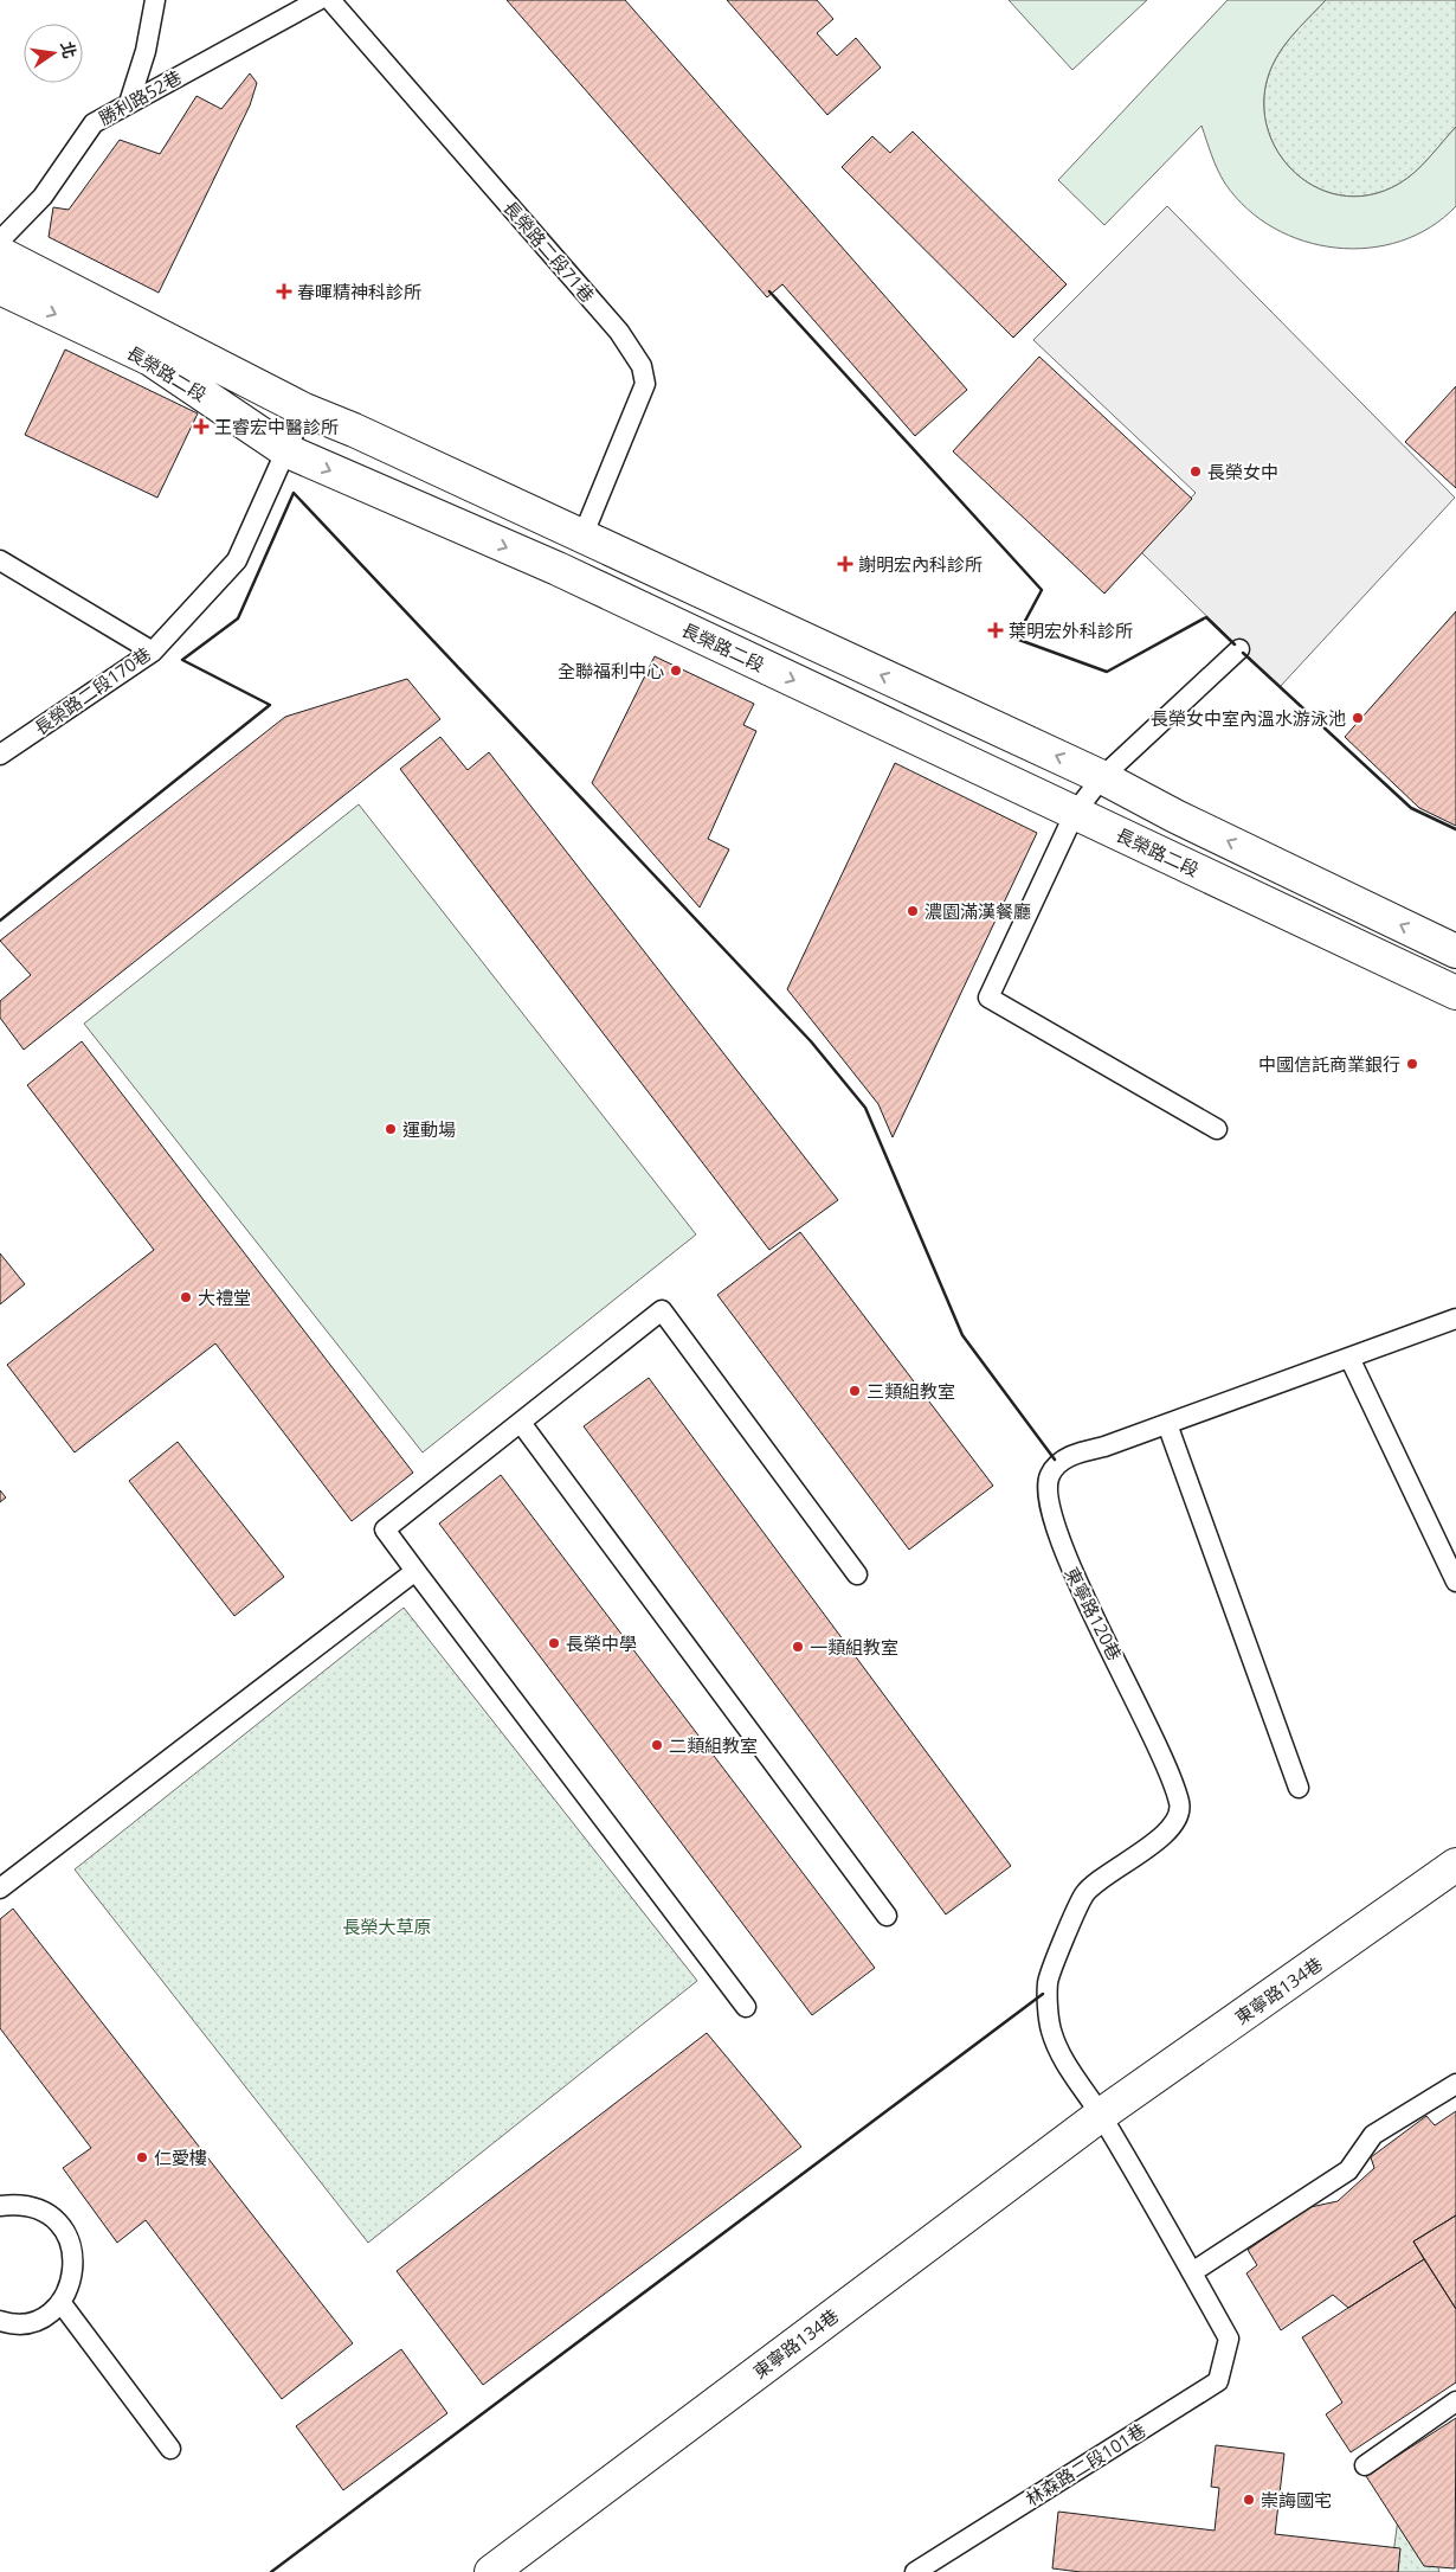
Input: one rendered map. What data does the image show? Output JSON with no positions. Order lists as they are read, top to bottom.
{
  "streets": {
    "street": ["長榮路二段", "東寧路134巷"],
    "lane": [
      "勝利路52巷",
      "長榮路二段71巷",
      "長榮路二段170巷",
      "東寧路120巷",
      "林森路二段101巷"
    ]
  },
  "crossings": [
    ["長榮路二段71巷", "長榮路二段"],
    ["長榮路二段", "長榮路二段170巷"],
    ["東寧路120巷", "東寧路134巷"]
  ],
  "parks": ["長榮大草原"],
  "places": {
    "health": [
      "春暉精神科診所",
      "王睿宏中醫診所",
      "謝明宏內科診所",
      "葉明宏外科診所"
    ],
    "other": [
      "長榮女中",
      "全聯福利中心",
      "長榮女中室內溫水游泳池",
      "濃園滿漢餐廳",
      "中國信託商業銀行",
      "運動場",
      "大禮堂",
      "三類組教室",
      "長榮中學",
      "一類組教室",
      "二類組教室",
      "仁愛樓",
      "崇誨國宅"
    ]
  },
  "north": "right"
}
